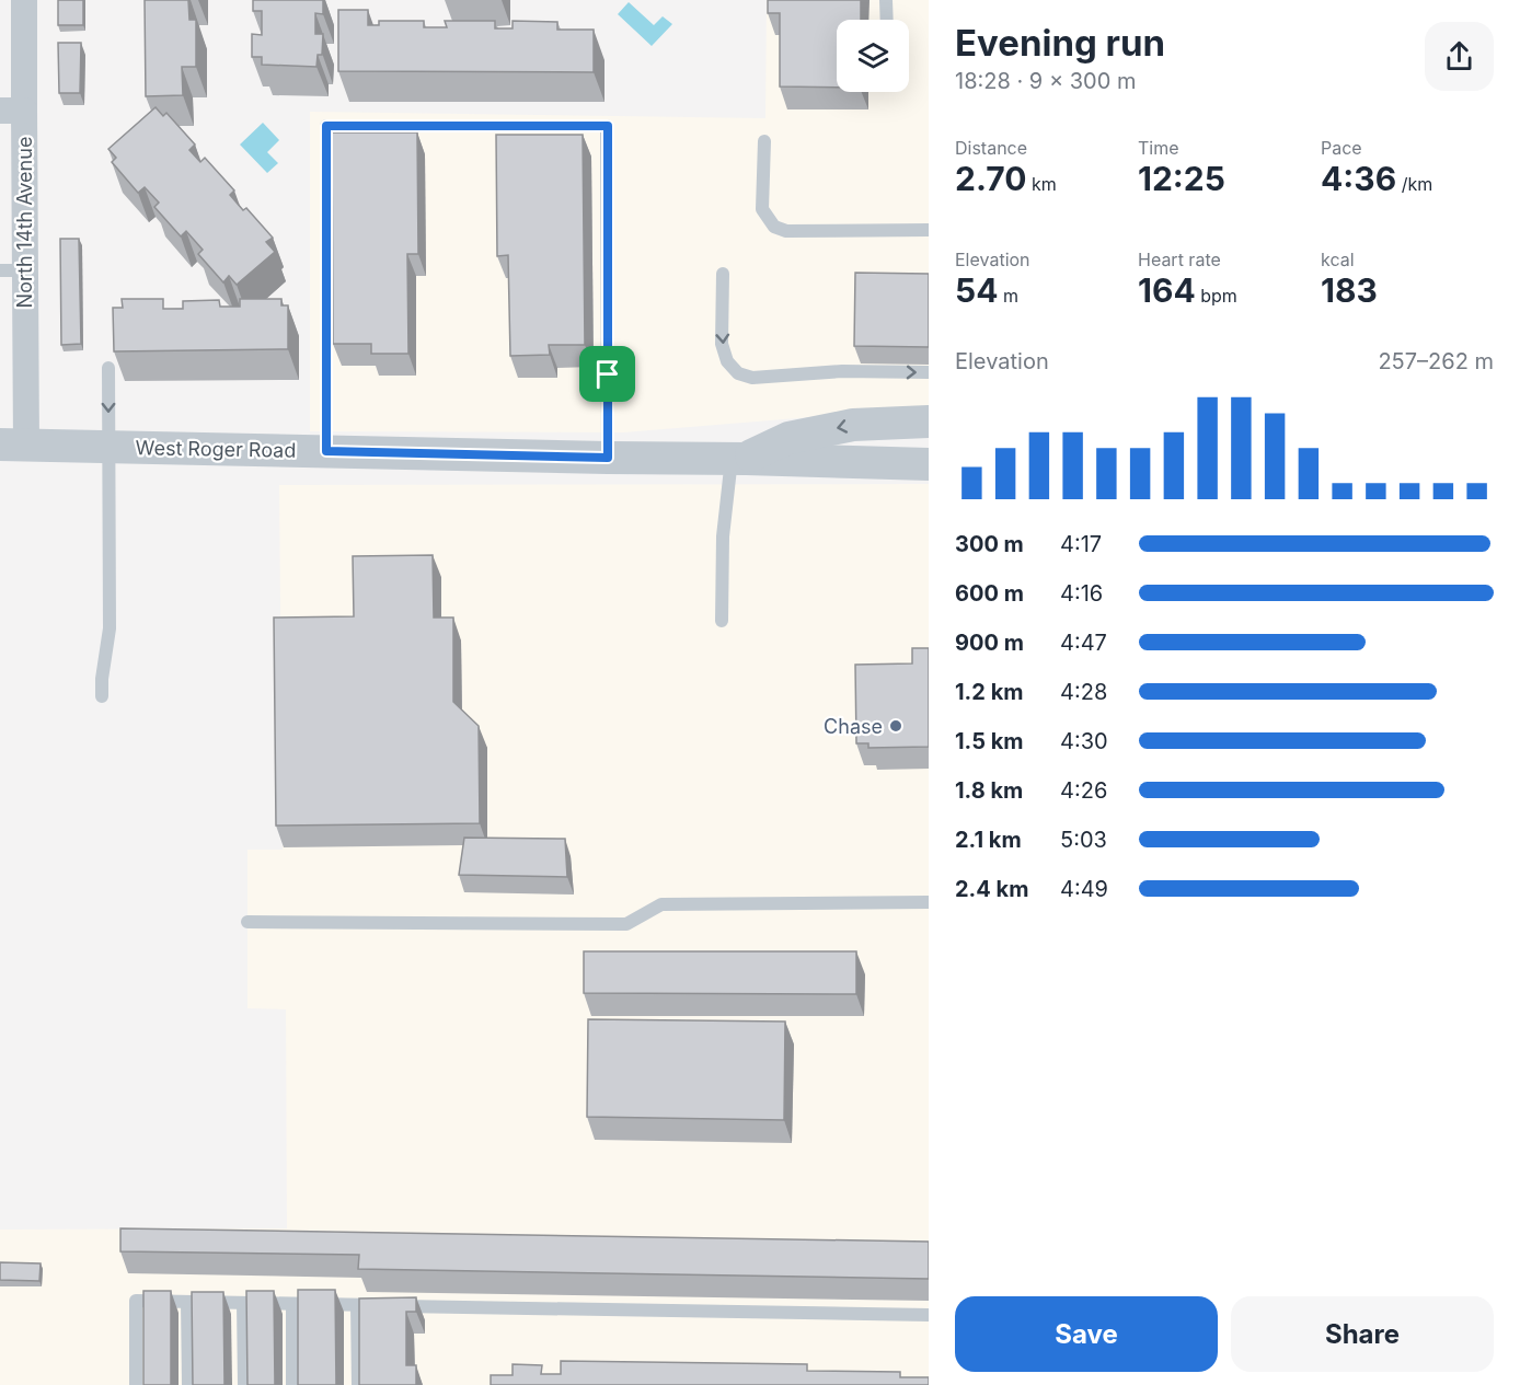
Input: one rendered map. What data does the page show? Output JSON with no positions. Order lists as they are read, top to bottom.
{
  "streets": {
    "street": ["North 14th Avenue", "West Roger Road"]
  },
  "crossings": [
    ["North 14th Avenue", "West Roger Road"]
  ],
  "places": ["Chase"],
  "page": {
    "heading": ["Evening run", "18:28 · 9 × 300 m"],
    "stats": [
      ["Distance", "2.70 km"],
      ["Time", "12:25"],
      ["Pace", "4:36 /km"],
      ["Elevation", "54 m"],
      ["Heart rate", "164 bpm"],
      ["kcal", "183"]
    ],
    "chart": ["Elevation", "257–262 m"],
    "list": [
      {
        "name": "300 m",
        "note": "4:17"
      },
      {
        "name": "600 m",
        "note": "4:16"
      },
      {
        "name": "900 m",
        "note": "4:47"
      },
      {
        "name": "1.2 km",
        "note": "4:28"
      },
      {
        "name": "1.5 km",
        "note": "4:30"
      },
      {
        "name": "1.8 km",
        "note": "4:26"
      },
      {
        "name": "2.1 km",
        "note": "5:03"
      },
      {
        "name": "2.4 km",
        "note": "4:49"
      }
    ],
    "buttons": ["Save", "Share"]
  }
}
